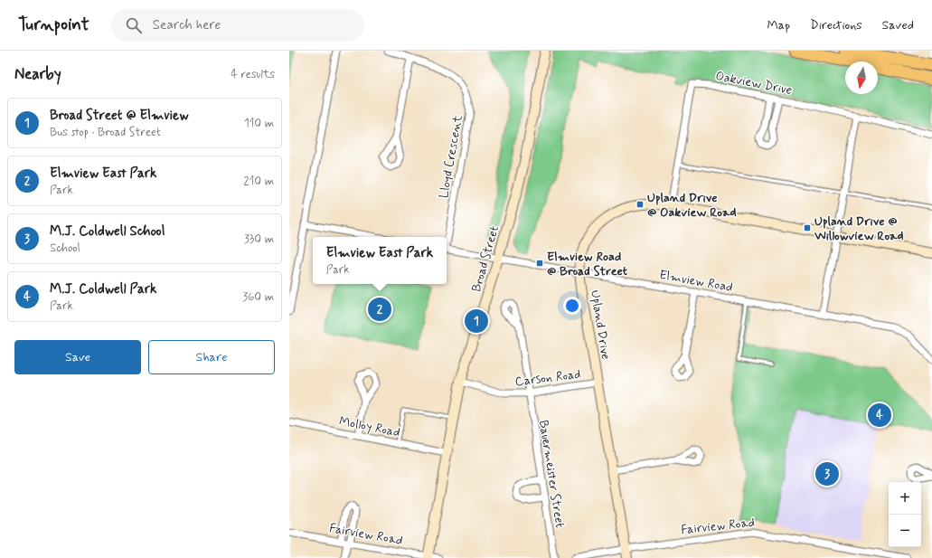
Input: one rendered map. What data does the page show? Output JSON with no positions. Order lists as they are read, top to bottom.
{
  "streets": {
    "street": [
      "Oakview Drive",
      "Lloyd Crescent",
      "Broad Street",
      "Elmview Road",
      "Upland Drive",
      "Carson Road",
      "Molloy Road",
      "Bauermeister Street",
      "Fairview Road"
    ]
  },
  "crossings": [
    ["Oakview Drive", "Upland Drive"],
    ["Broad Street", "Elmview Road"],
    ["Broad Street", "Carson Road"],
    ["Broad Street", "Molloy Road"],
    ["Broad Street", "Fairview Road"],
    ["Elmview Road", "Upland Drive"],
    ["Upland Drive", "Carson Road"],
    ["Upland Drive", "Fairview Road"],
    ["Carson Road", "Bauermeister Street"]
  ],
  "places": {
    "transit": ["Upland Drive @ Oakview Road", "Upland Drive @ Willowview Road", "Elmview Road @ Broad Street"]
  },
  "north": "bottom",
  "page": {
    "header": "Turnpoint",
    "search": "Search here",
    "nav": ["Map", "Directions", "Saved"],
    "heading": ["Nearby", "4 results"],
    "list": [
      {
        "mark": "1",
        "name": "Broad Street @ Elmview",
        "note": "Bus stop · Broad Street",
        "value": "110 m"
      },
      {
        "mark": "2",
        "name": "Elmview East Park",
        "note": "Park",
        "value": "210 m"
      },
      {
        "mark": "3",
        "name": "M.J. Coldwell School",
        "note": "School",
        "value": "330 m"
      },
      {
        "mark": "4",
        "name": "M.J. Coldwell Park",
        "note": "Park",
        "value": "360 m"
      }
    ],
    "popup": ["Elmview East Park", "Park"],
    "pins": [
      "2",
      "1",
      "4",
      "3"
    ],
    "buttons": ["Save", "Share"],
    "map_buttons": ["+", "−"]
  }
}
